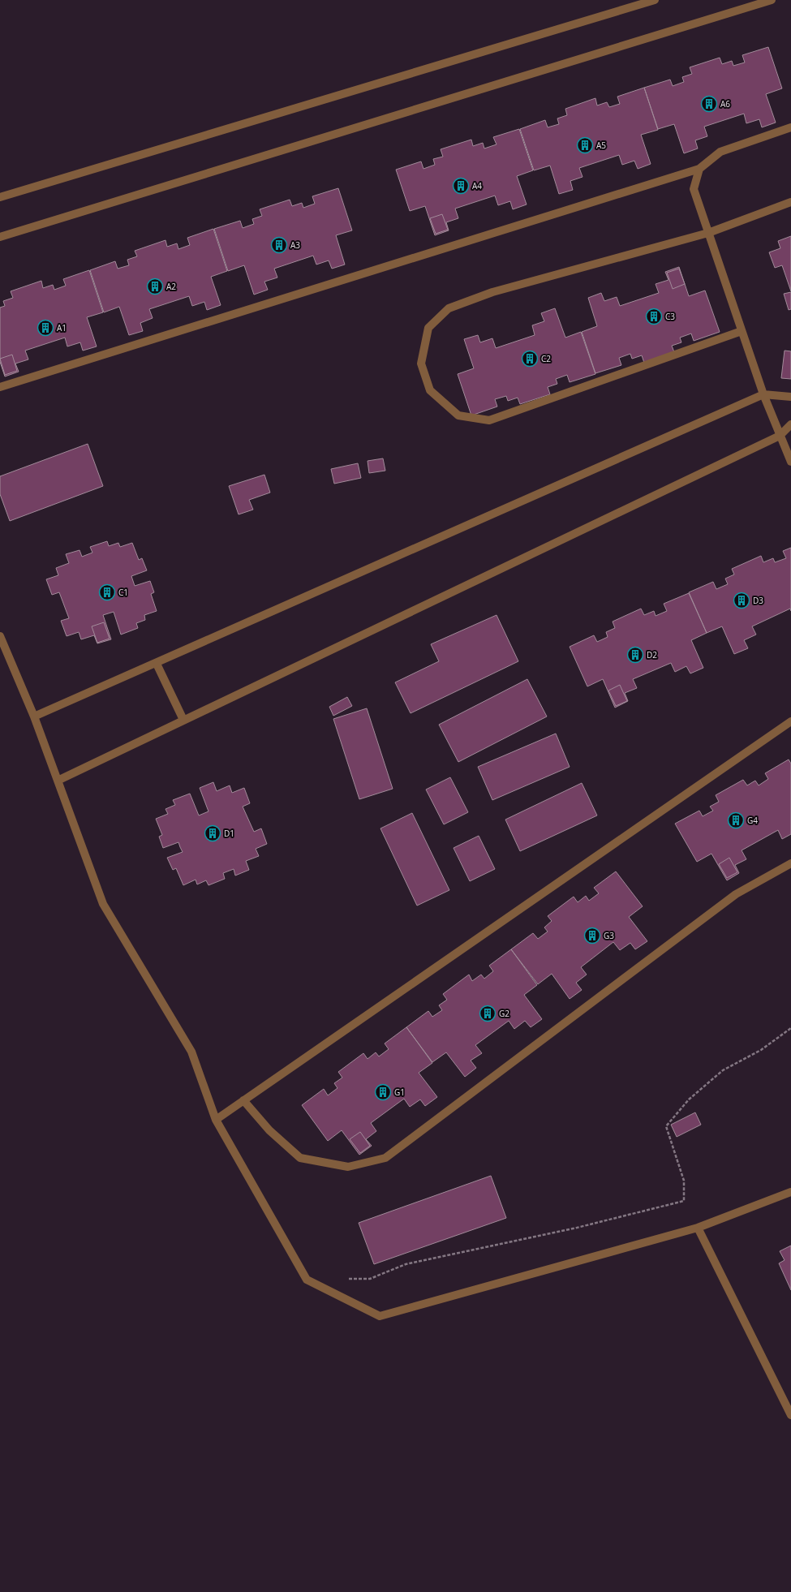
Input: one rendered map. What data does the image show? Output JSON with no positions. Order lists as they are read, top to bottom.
{
  "places": {
    "building": [
      "A6",
      "A5",
      "A4",
      "A3",
      "A2",
      "C3",
      "A1",
      "C2",
      "C1",
      "D3",
      "D2",
      "G4",
      "D1",
      "G3",
      "G2",
      "G1"
    ]
  }
}
